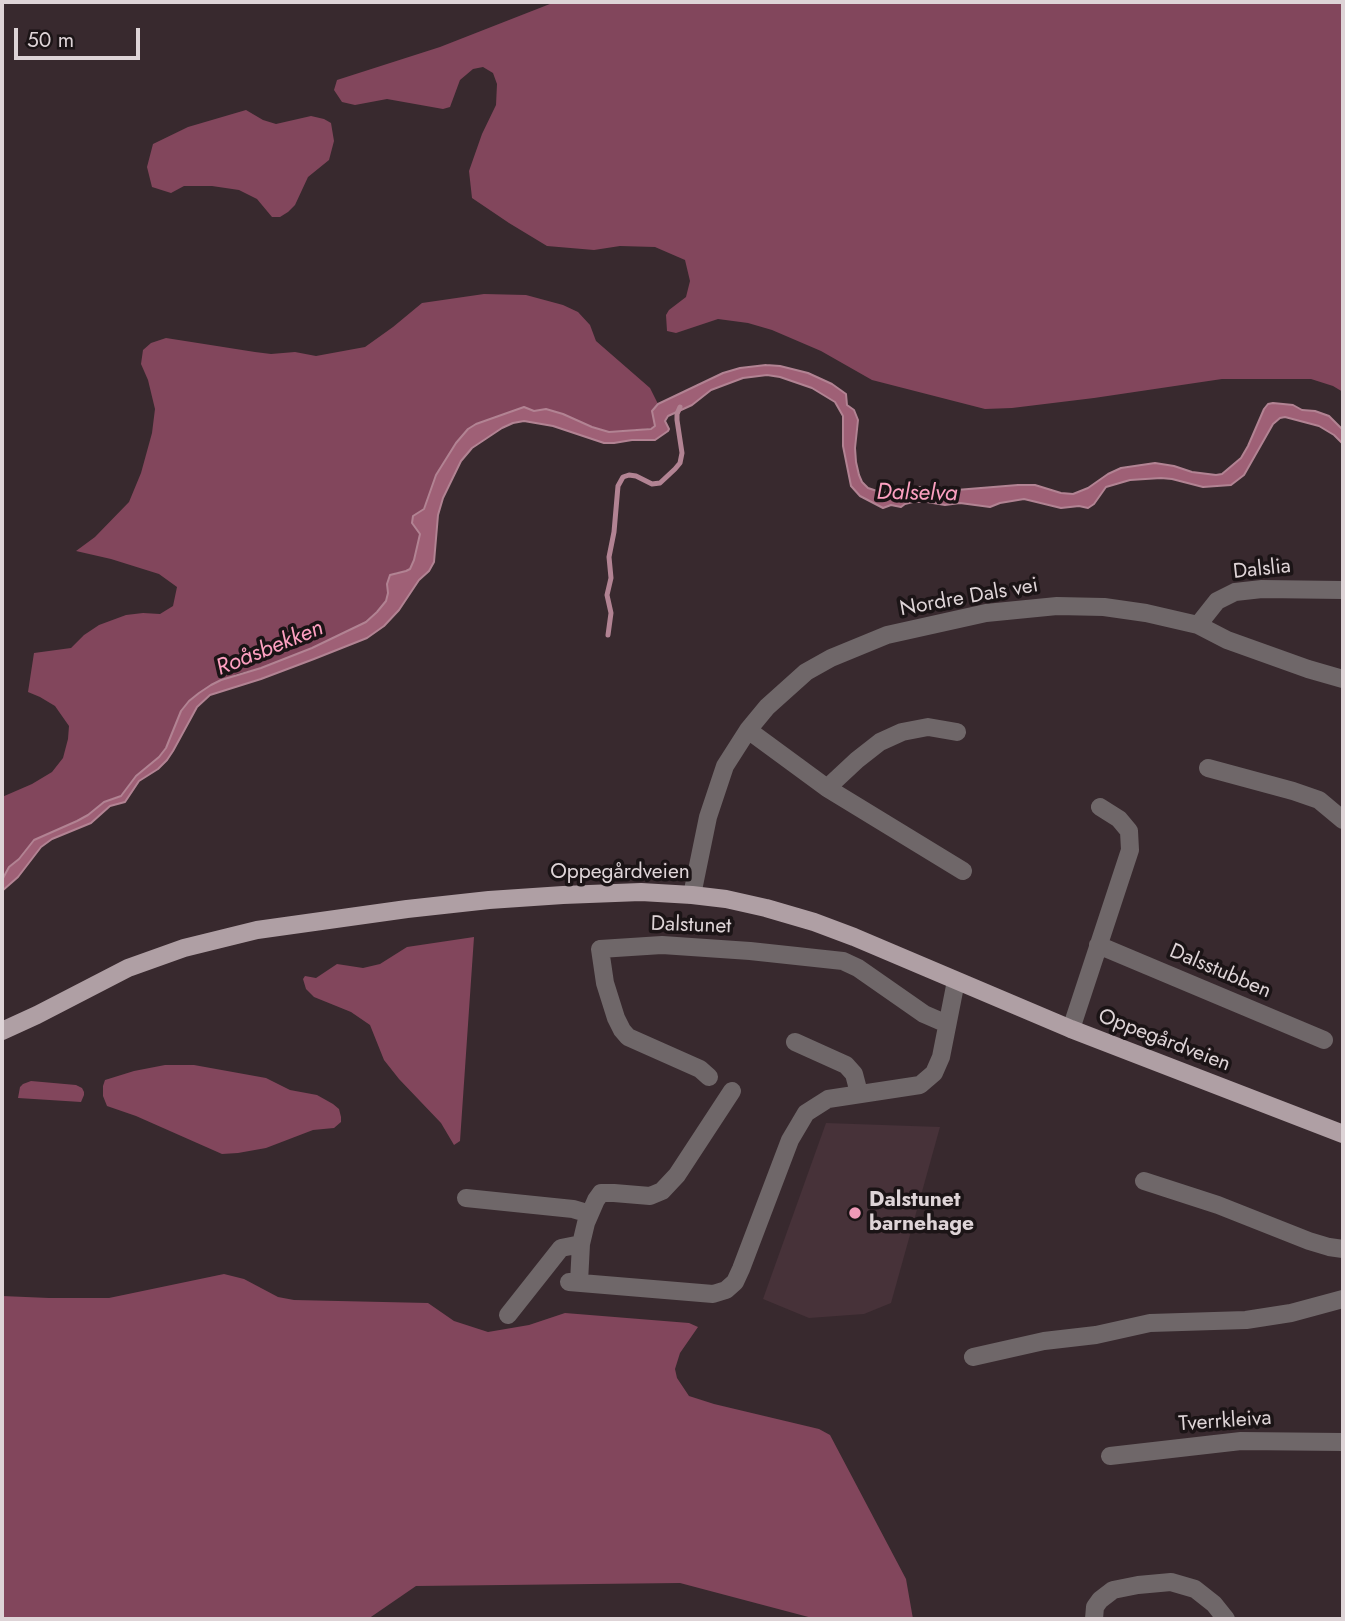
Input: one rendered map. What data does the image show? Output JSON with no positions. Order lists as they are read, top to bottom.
{
  "streets": {
    "main road": ["Oppegårdveien"],
    "street": [
      "Dalslia",
      "Nordre Dals vei",
      "Dalstunet",
      "Dalsstubben",
      "Tverrkleiva"
    ]
  },
  "crossings": [
    ["Dalslia", "Nordre Dals vei"],
    ["Nordre Dals vei", "Oppegårdveien"]
  ],
  "water": ["Dalselva", "Roåsbekken"],
  "places": ["Dalstunet barnehage"],
  "scale_bar": "50 m"
}
